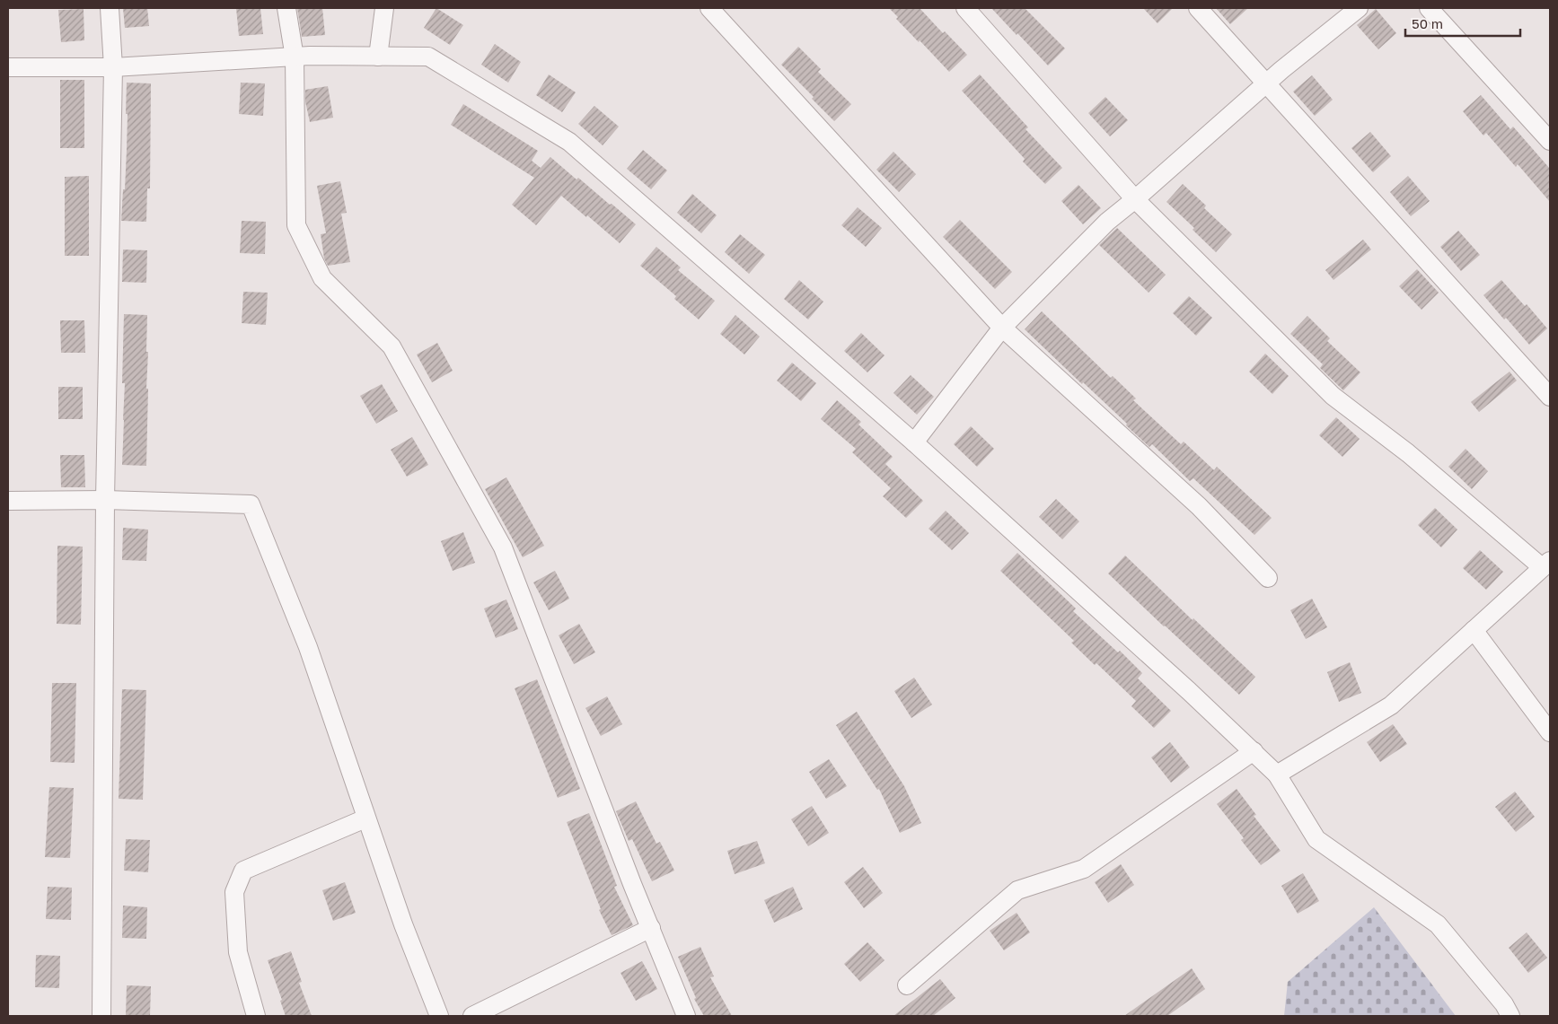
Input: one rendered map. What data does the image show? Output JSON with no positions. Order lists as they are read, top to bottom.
{
  "scale_bar": "50 m"
}
